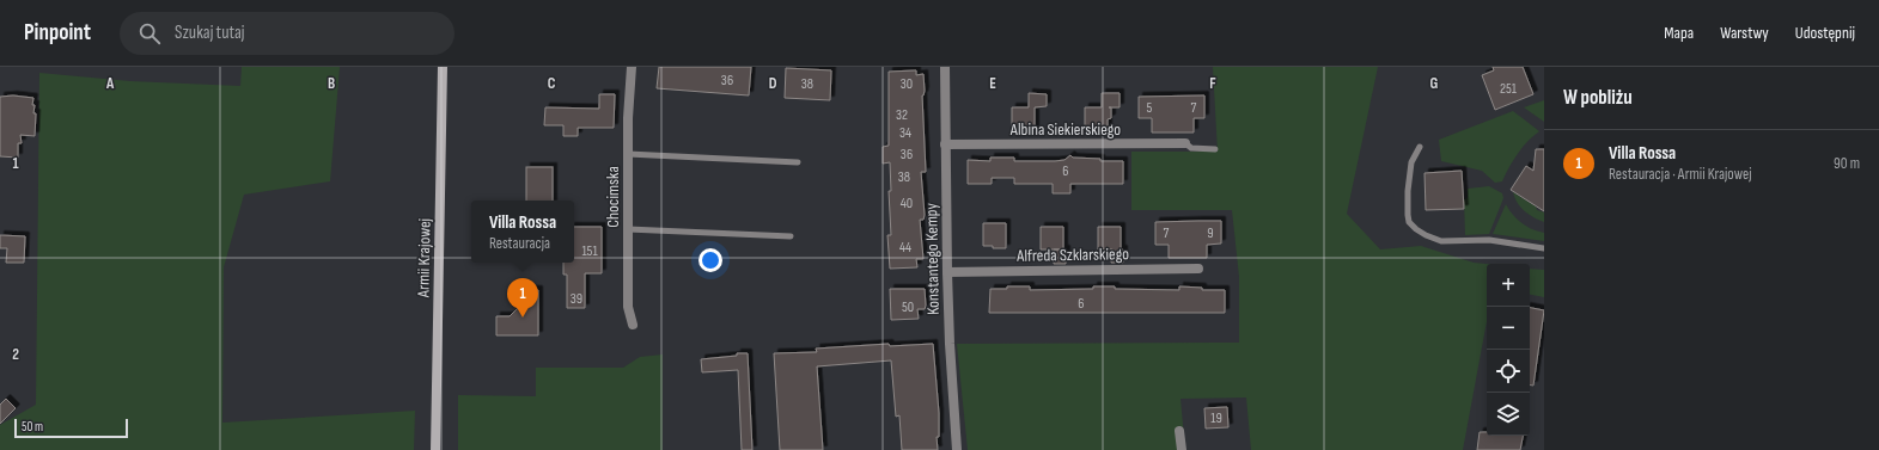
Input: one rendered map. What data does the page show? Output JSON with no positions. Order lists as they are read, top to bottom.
{
  "streets": {
    "street": [
      "Albina Siekierskiego",
      "Chocimska",
      "Alfreda Szklarskiego",
      "Armii Krajowej",
      "Konstantego Kempy"
    ]
  },
  "crossings": [
    ["Albina Siekierskiego", "Konstantego Kempy"],
    ["Alfreda Szklarskiego", "Konstantego Kempy"]
  ],
  "house_numbers": [
    "36",
    "38",
    "30",
    "251",
    "5",
    "7",
    "32",
    "34",
    "36",
    "6",
    "38",
    "40",
    "7",
    "9",
    "44",
    "151",
    "39",
    "6",
    "50",
    "19"
  ],
  "scale_bar": "50 m",
  "page": {
    "header": "Pinpoint",
    "search": "Szukaj tutaj",
    "nav": ["Mapa", "Warstwy", "Udostępnij"],
    "heading": "W pobliżu",
    "list": [
      {
        "mark": "1",
        "name": "Villa Rossa",
        "note": "Restauracja · Armii Krajowej",
        "value": "90 m"
      }
    ],
    "popup": ["Villa Rossa", "Restauracja"],
    "map_buttons": ["+", "−"],
    "pins": "1",
    "scale": "50 m"
  },
  "grid": {
    "columns": [
      "A",
      "B",
      "C",
      "D",
      "E",
      "F",
      "G"
    ],
    "rows": ["1", "2"]
  }
}
